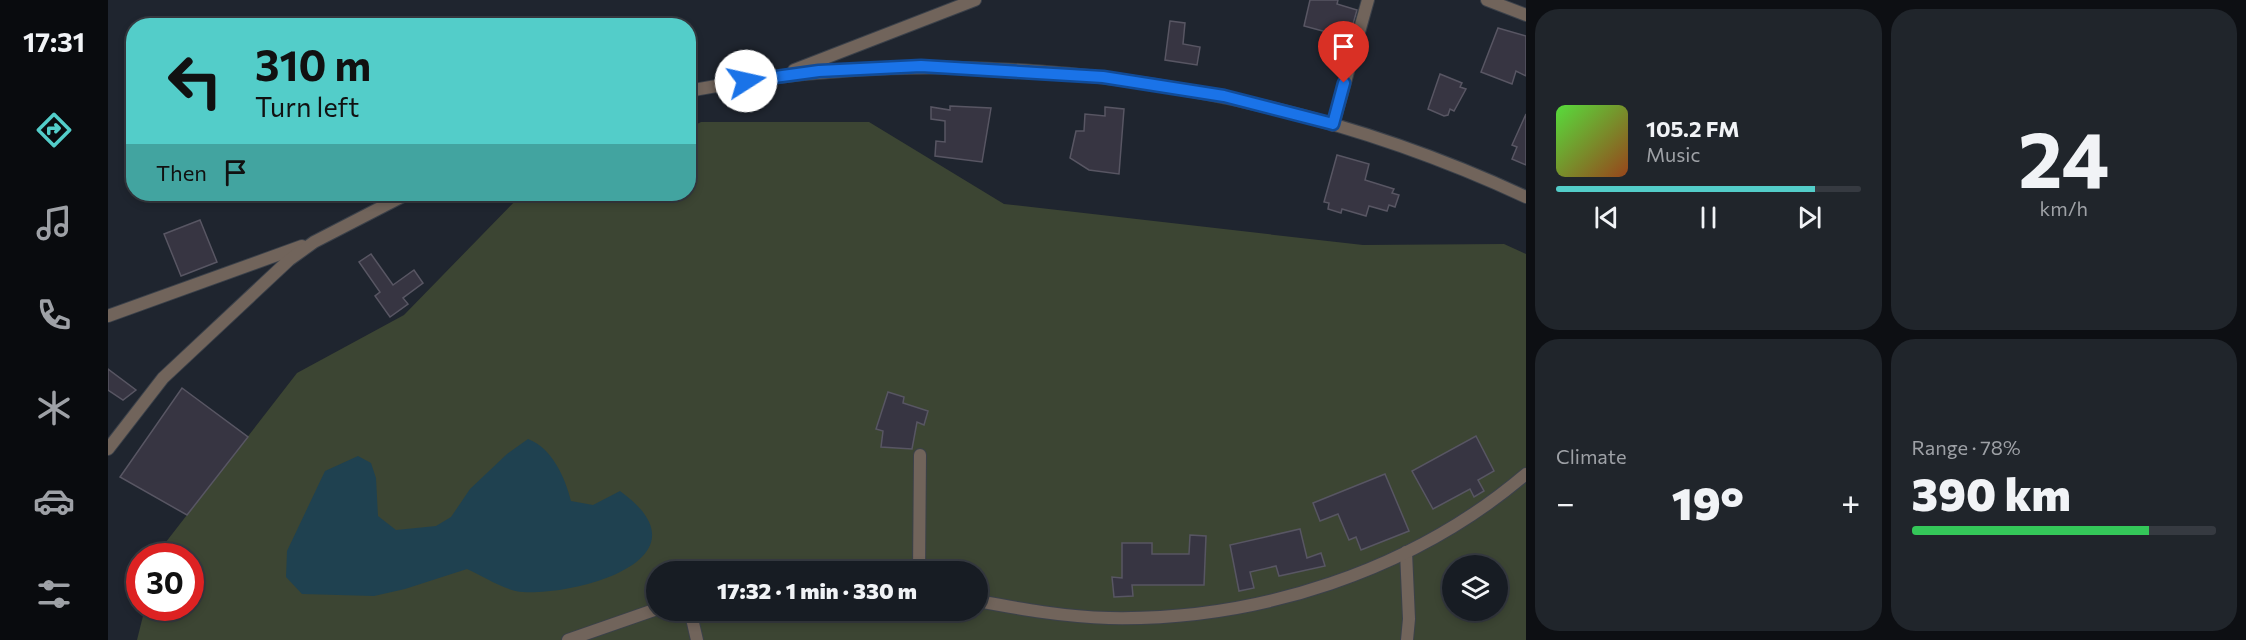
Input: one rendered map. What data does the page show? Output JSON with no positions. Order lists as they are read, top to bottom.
{
  "page": {
    "tabs": "17:31",
    "tile": [
      ["24", "km/h"],
      "Climate",
      ["Range · 78%", "390 km"]
    ],
    "turn": ["310 m", "Turn left"],
    "song": ["105.2 FM", "Music"],
    "then": "Then",
    "heat": ["−", "19°", "+"],
    "limit": "30",
    "trip": "17:32 · 1 min · 330 m"
  }
}
